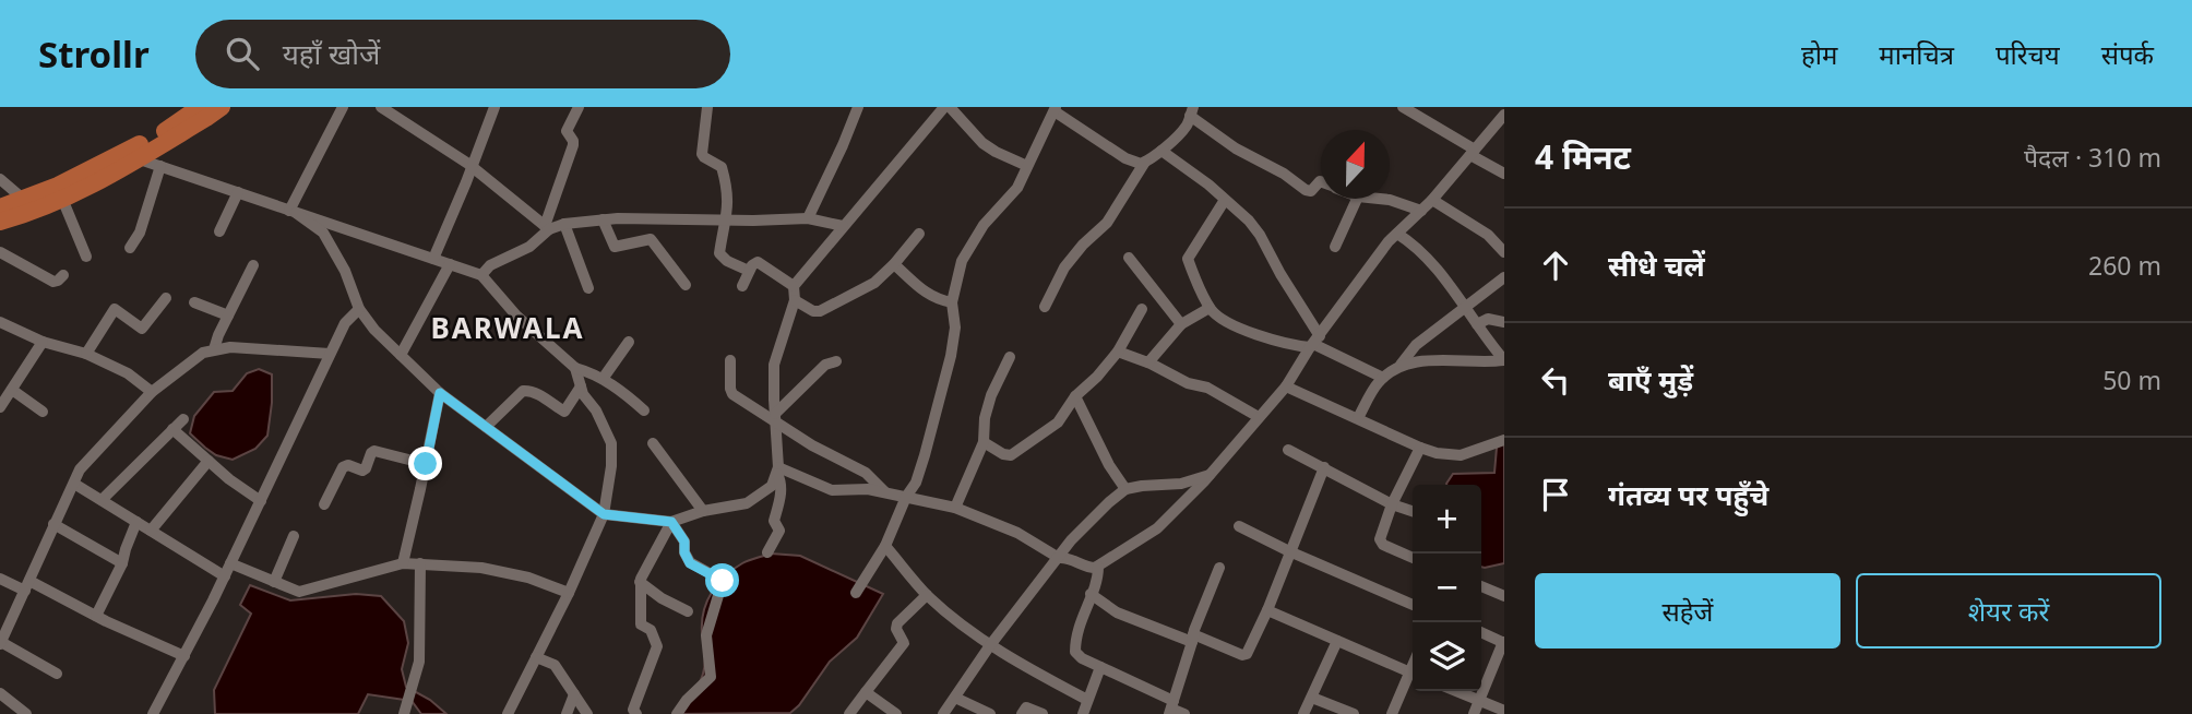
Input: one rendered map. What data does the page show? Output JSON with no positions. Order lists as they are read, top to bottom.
{
  "districts": ["BARWALA"],
  "north": "top",
  "page": {
    "header": "Strollr",
    "search": "यहाँ खोजें",
    "nav": [
      "होम",
      "मानचित्र",
      "परिचय",
      "संपर्क"
    ],
    "heading": ["4 मिनट", "पैदल · 310 m"],
    "list": [
      ["सीधे चलें", "260 m"],
      ["बाएँ मुड़ें", "50 m"],
      "गंतव्य पर पहुँचे"
    ],
    "map_buttons": ["+", "−"],
    "buttons": ["सहेजें", "शेयर करें"]
  }
}
